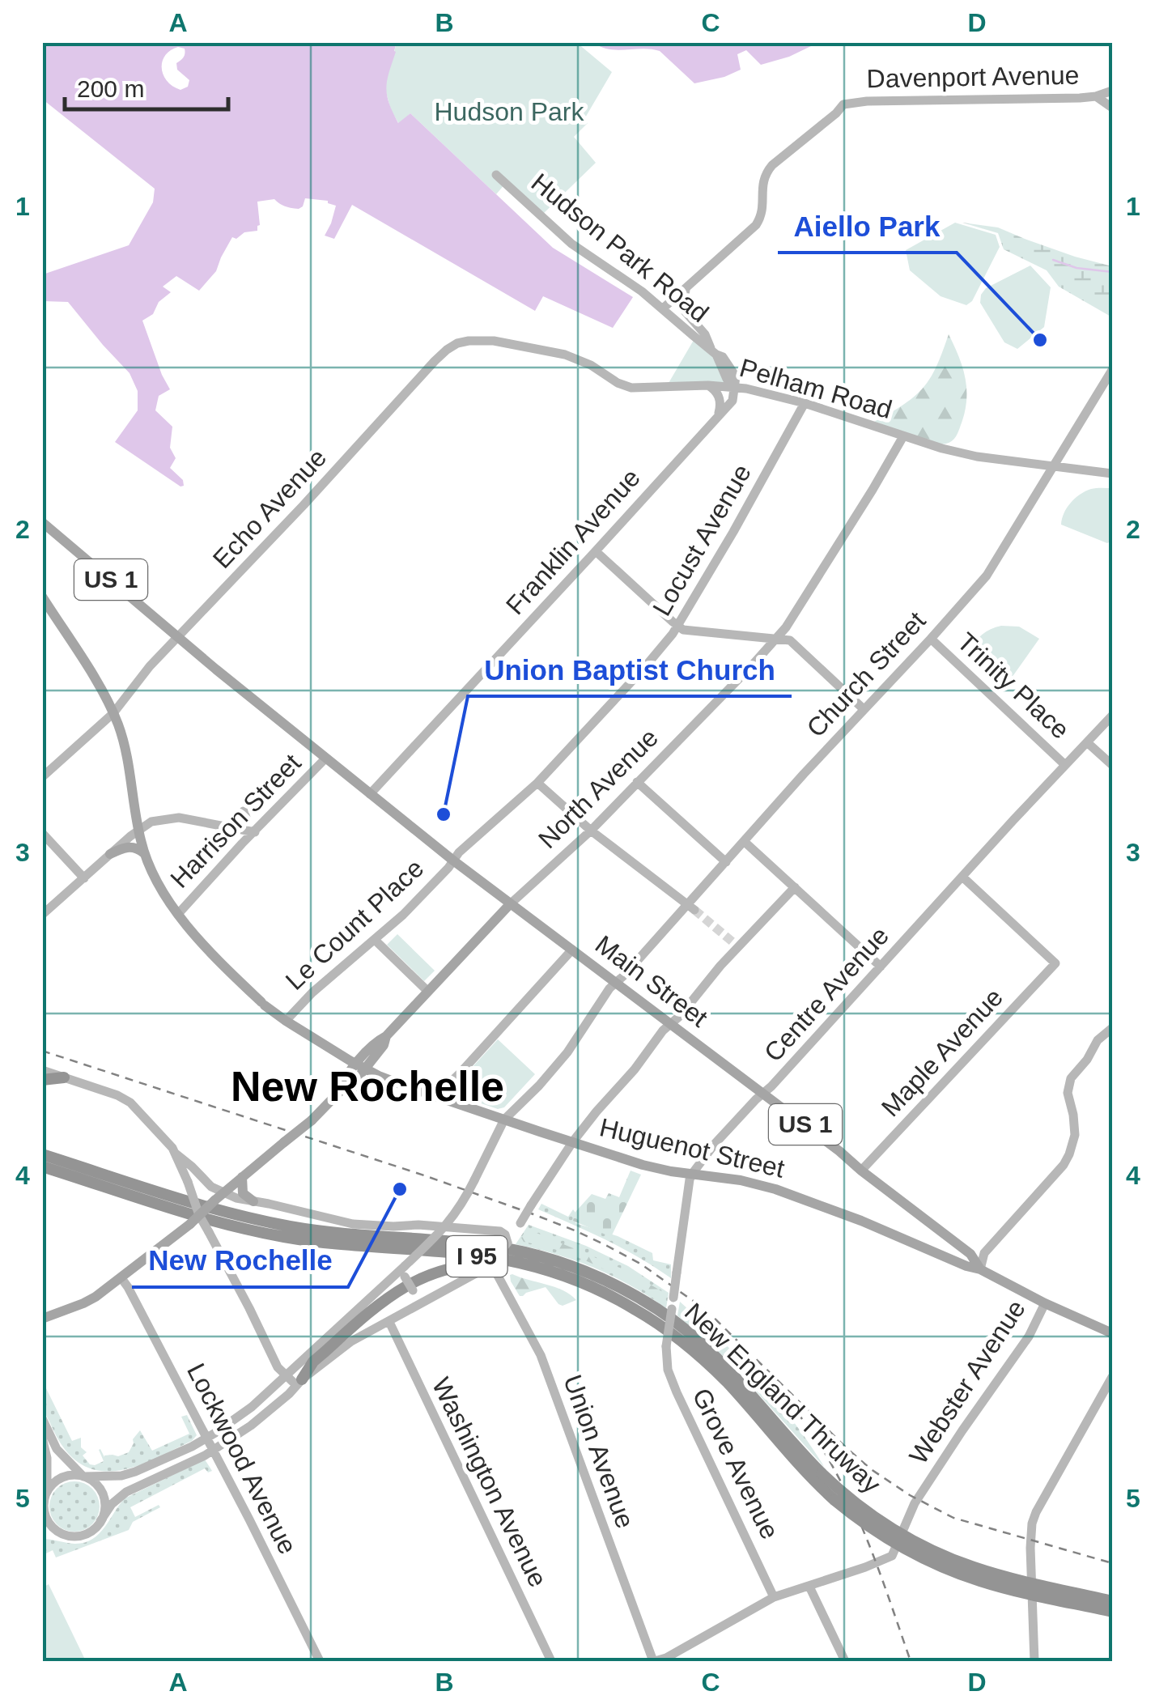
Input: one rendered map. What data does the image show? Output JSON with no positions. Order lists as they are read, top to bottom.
{
  "streets": {
    "highway": ["I 95", "New England Thruway"],
    "main road": [
      "US 1",
      "North Avenue",
      "Main Street",
      "Huguenot Street"
    ],
    "street": [
      "Davenport Avenue",
      "Hudson Park Road",
      "Pelham Road",
      "Echo Avenue",
      "Locust Avenue",
      "Franklin Avenue",
      "Church Street",
      "Trinity Place",
      "Harrison Street",
      "Le Count Place",
      "Centre Avenue",
      "Maple Avenue",
      "Webster Avenue",
      "Union Avenue",
      "Lockwood Avenue",
      "Grove Avenue",
      "Washington Avenue"
    ]
  },
  "crossings": [
    ["Davenport Avenue", "Hudson Park Road"],
    ["Hudson Park Road", "Pelham Road"],
    ["Hudson Park Road", "Franklin Avenue"],
    ["Pelham Road", "Echo Avenue"],
    ["Pelham Road", "Locust Avenue"],
    ["Pelham Road", "Franklin Avenue"],
    ["Pelham Road", "Church Street"],
    ["Pelham Road", "North Avenue"],
    ["Echo Avenue", "US 1"],
    ["Echo Avenue", "Main Street"],
    ["Echo Avenue", "Huguenot Street"],
    ["Locust Avenue", "Le Count Place"],
    ["Locust Avenue", "Main Street"],
    ["Franklin Avenue", "Main Street"],
    ["US 1", "Main Street"],
    ["Church Street", "Trinity Place"],
    ["Church Street", "Main Street"],
    ["Church Street", "Huguenot Street"],
    ["Church Street", "Lockwood Avenue"],
    ["Trinity Place", "Centre Avenue"],
    ["North Avenue", "Main Street"],
    ["North Avenue", "Huguenot Street"],
    ["North Avenue", "Lockwood Avenue"],
    ["Harrison Street", "Main Street"],
    ["Harrison Street", "Huguenot Street"],
    ["Le Count Place", "Main Street"],
    ["Le Count Place", "Huguenot Street"],
    ["Main Street", "Centre Avenue"],
    ["Main Street", "Maple Avenue"],
    ["Main Street", "Huguenot Street"],
    ["Main Street", "Webster Avenue"],
    ["Centre Avenue", "Maple Avenue"],
    ["Centre Avenue", "Huguenot Street"],
    ["Centre Avenue", "Grove Avenue"],
    ["Webster Avenue", "Union Avenue"],
    ["Webster Avenue", "Grove Avenue"]
  ],
  "districts": ["New Rochelle"],
  "parks": ["Hudson Park"],
  "places": ["Aiello Park", "Union Baptist Church", "New Rochelle"],
  "scale_bar": "200 m",
  "grid": {
    "columns": [
      "A",
      "B",
      "C",
      "D"
    ],
    "rows": [
      "1",
      "2",
      "3",
      "4",
      "5"
    ]
  }
}
